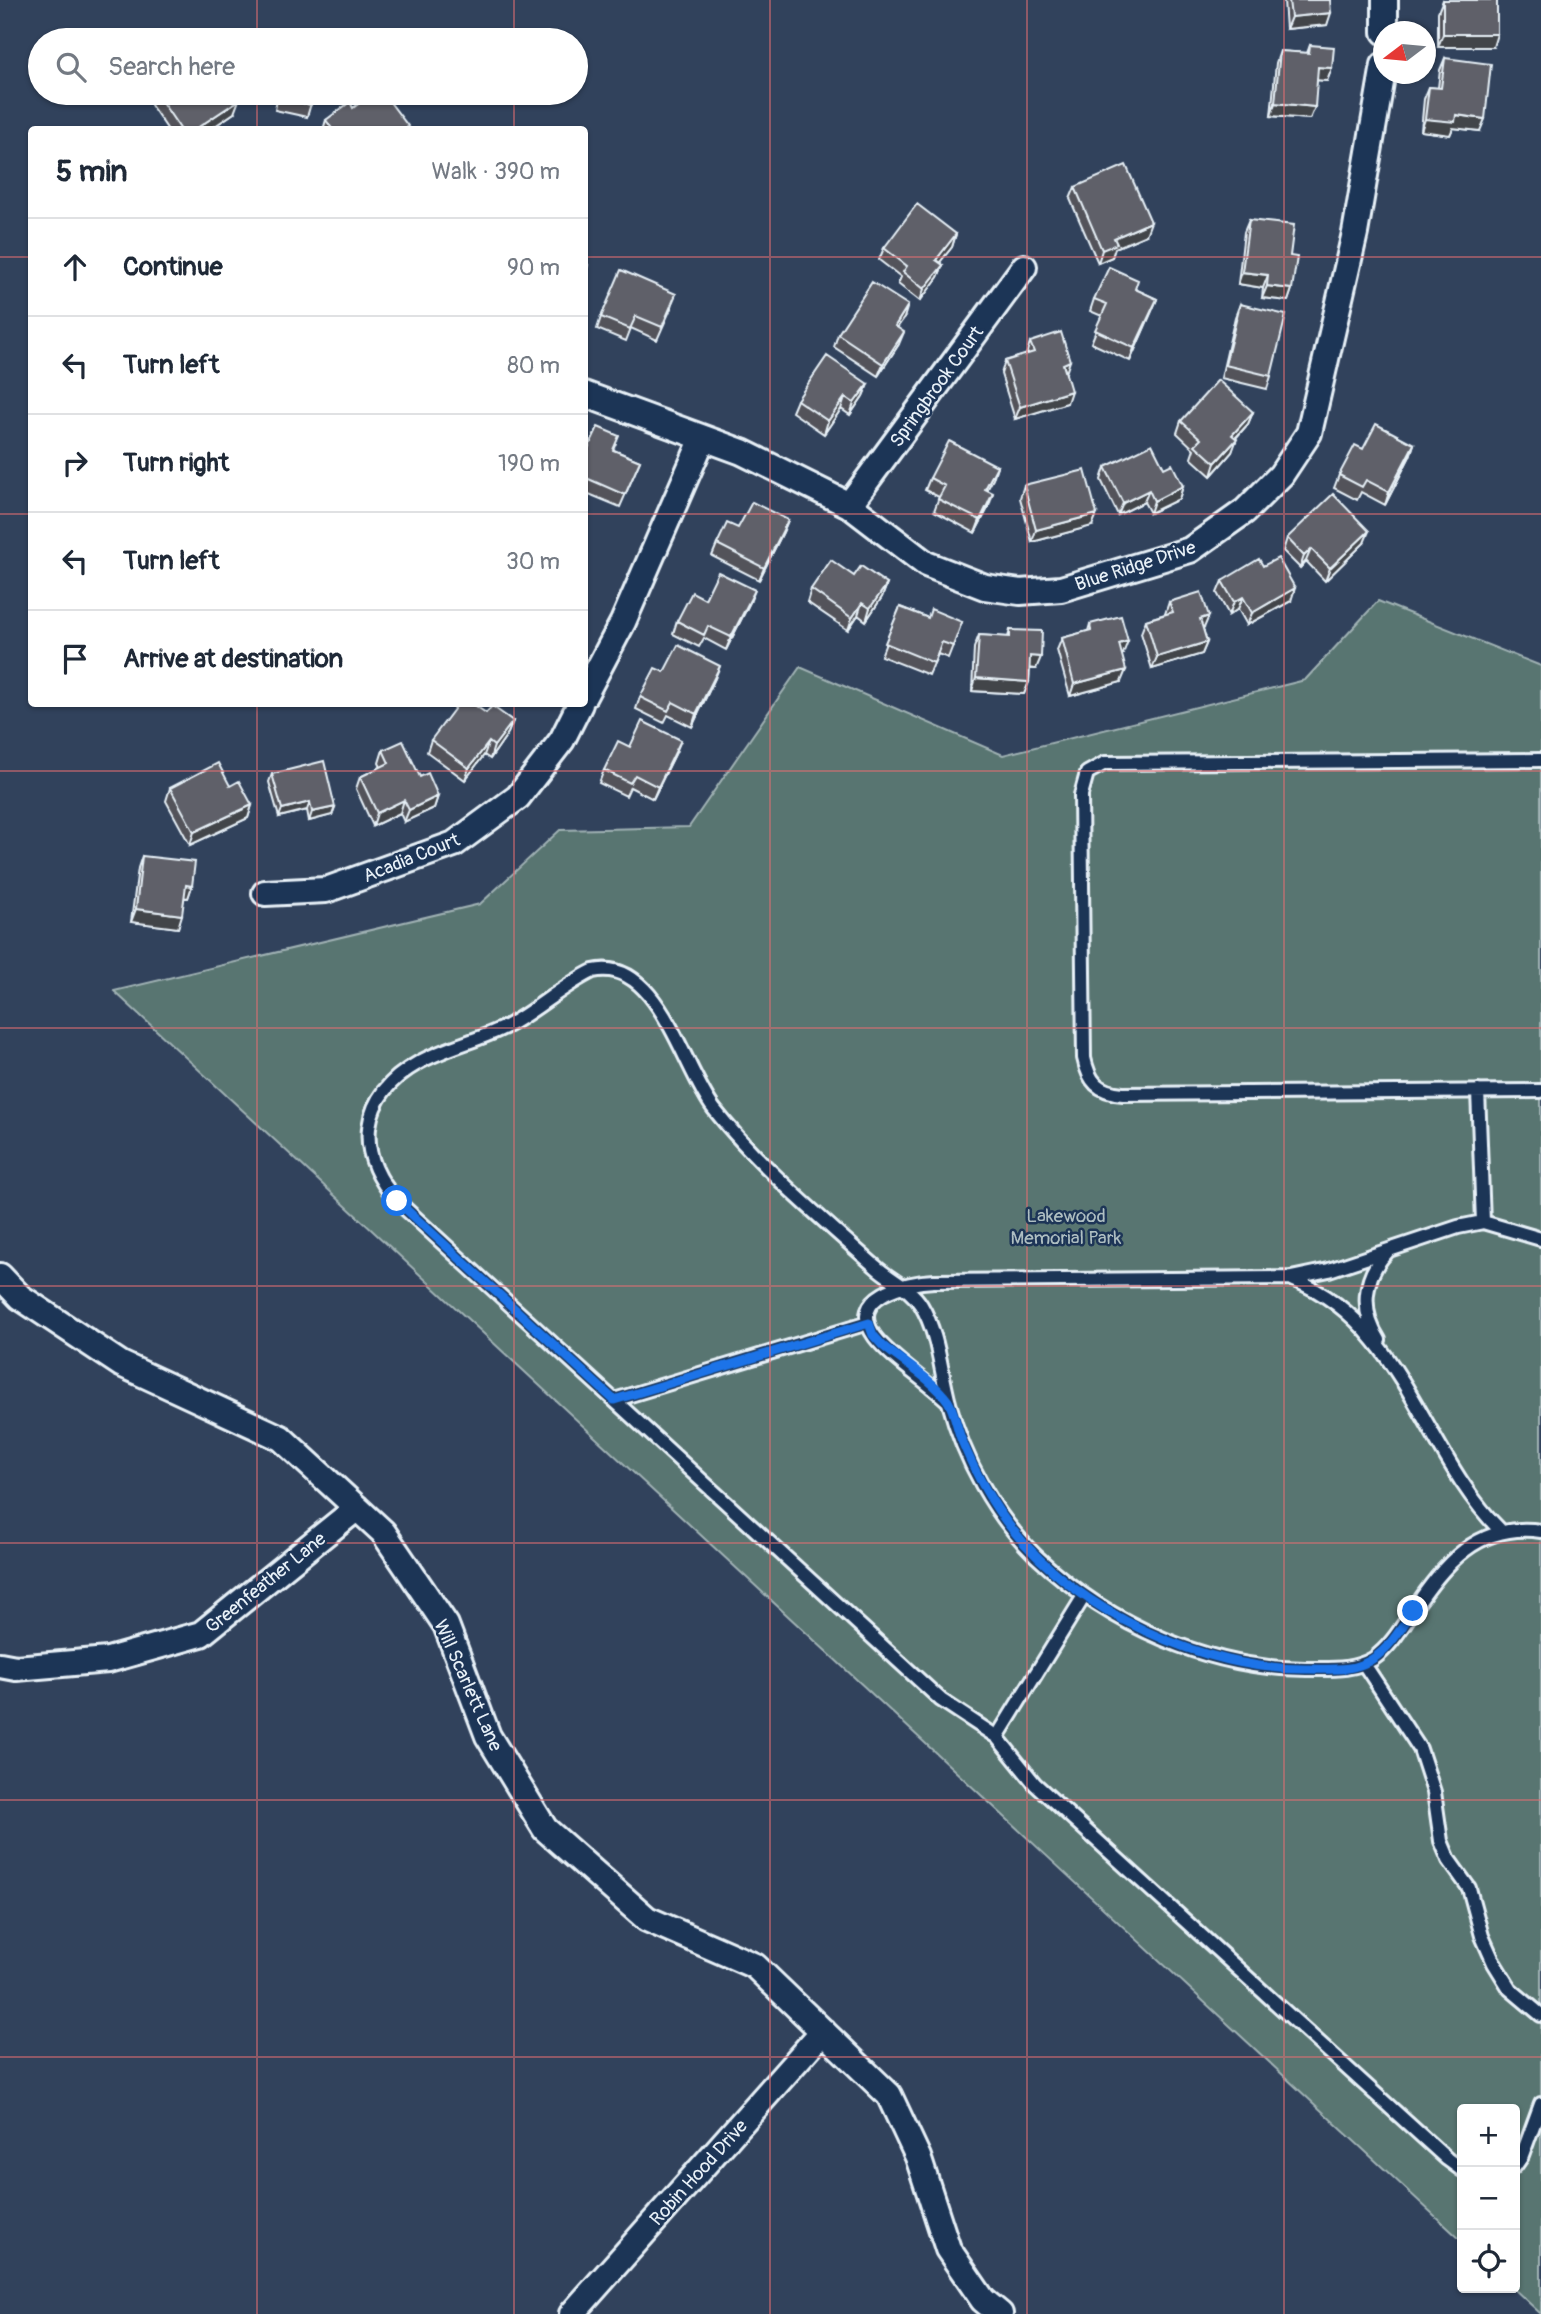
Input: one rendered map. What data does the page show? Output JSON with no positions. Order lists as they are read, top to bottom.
{
  "streets": {
    "street": [
      "Springbrook Court",
      "Blue Ridge Drive",
      "Acadia Court",
      "Greenfeather Lane",
      "Will Scarlett Lane",
      "Robin Hood Drive"
    ]
  },
  "crossings": [
    ["Springbrook Court", "Blue Ridge Drive"],
    ["Greenfeather Lane", "Will Scarlett Lane"],
    ["Will Scarlett Lane", "Robin Hood Drive"]
  ],
  "parks": ["Lakewood Memorial Park"],
  "north": "left",
  "page": {
    "search": "Search here",
    "heading": ["5 min", "Walk · 390 m"],
    "list": [
      ["Continue", "90 m"],
      ["Turn left", "80 m"],
      ["Turn right", "190 m"],
      ["Turn left", "30 m"],
      "Arrive at destination"
    ],
    "map_buttons": ["+", "−"]
  }
}
